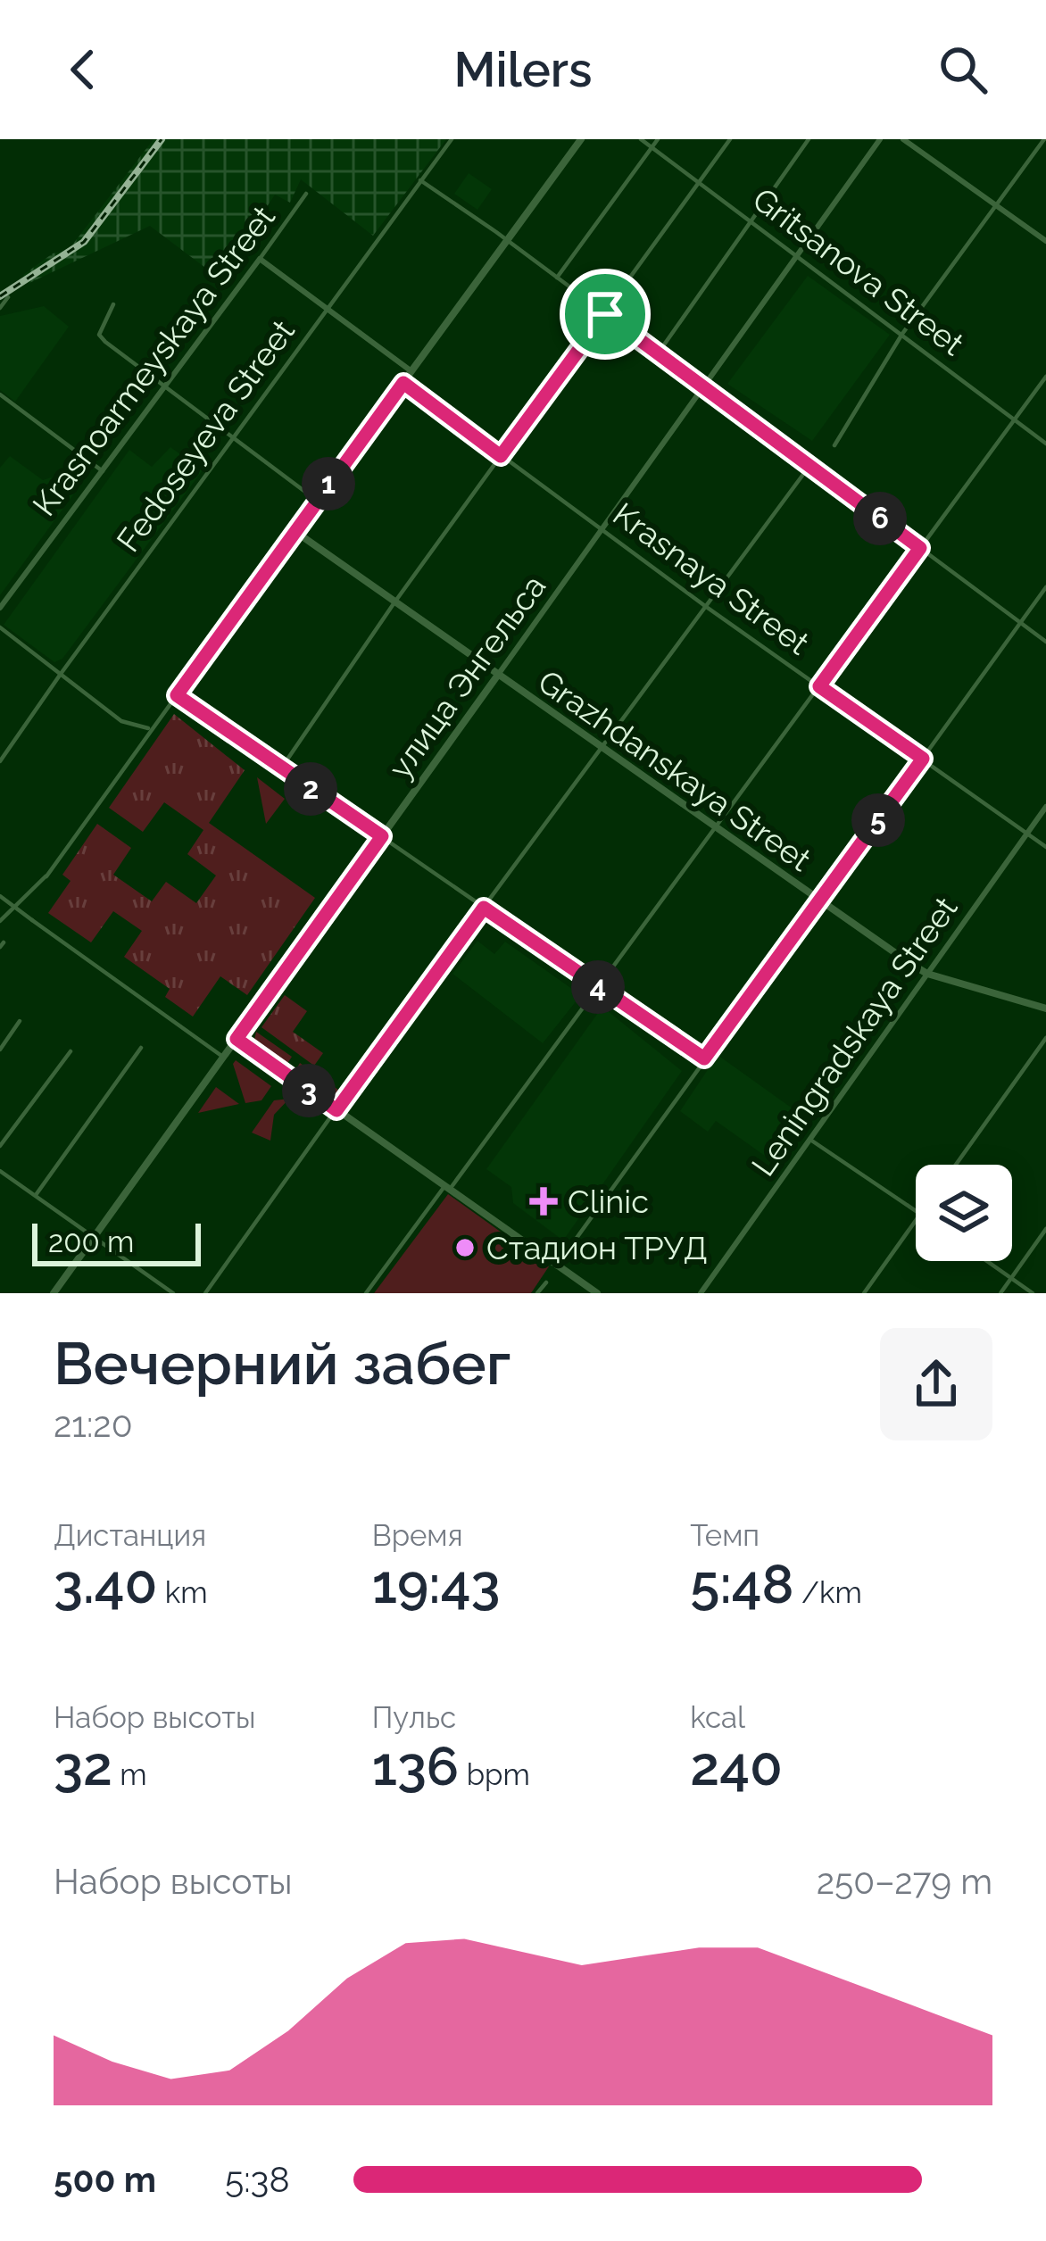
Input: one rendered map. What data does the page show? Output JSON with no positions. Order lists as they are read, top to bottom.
{
  "streets": {
    "main road": ["улица Энгельса", "Grazhdanskaya Street"],
    "street": [
      "Gritsanova Street",
      "Krasnoarmeyskaya Street",
      "Fedoseyeva Street",
      "Krasnaya Street",
      "Leningradskaya Street"
    ]
  },
  "crossings": [
    ["Gritsanova Street", "улица Энгельса"],
    ["Krasnaya Street", "улица Энгельса"],
    ["Krasnaya Street", "Leningradskaya Street"],
    ["улица Энгельса", "Grazhdanskaya Street"],
    ["Grazhdanskaya Street", "Leningradskaya Street"]
  ],
  "places": {
    "health": ["Clinic"],
    "other": ["Стадион ТРУД"]
  },
  "scale_bar": "200 m",
  "page": {
    "header": "Milers",
    "pins": [
      "1",
      "6",
      "2",
      "5",
      "4",
      "3"
    ],
    "scale": "200 m",
    "heading": ["Вечерний забег", "21:20"],
    "stats": [
      ["Дистанция", "3.40 km"],
      ["Время", "19:43"],
      ["Темп", "5:48 /km"],
      ["Набор высоты", "32 m"],
      ["Пульс", "136 bpm"],
      ["kcal", "240"]
    ],
    "chart": ["Набор высоты", "250–279 m"],
    "list": [
      {
        "name": "500 m",
        "note": "5:38"
      }
    ]
  }
}
